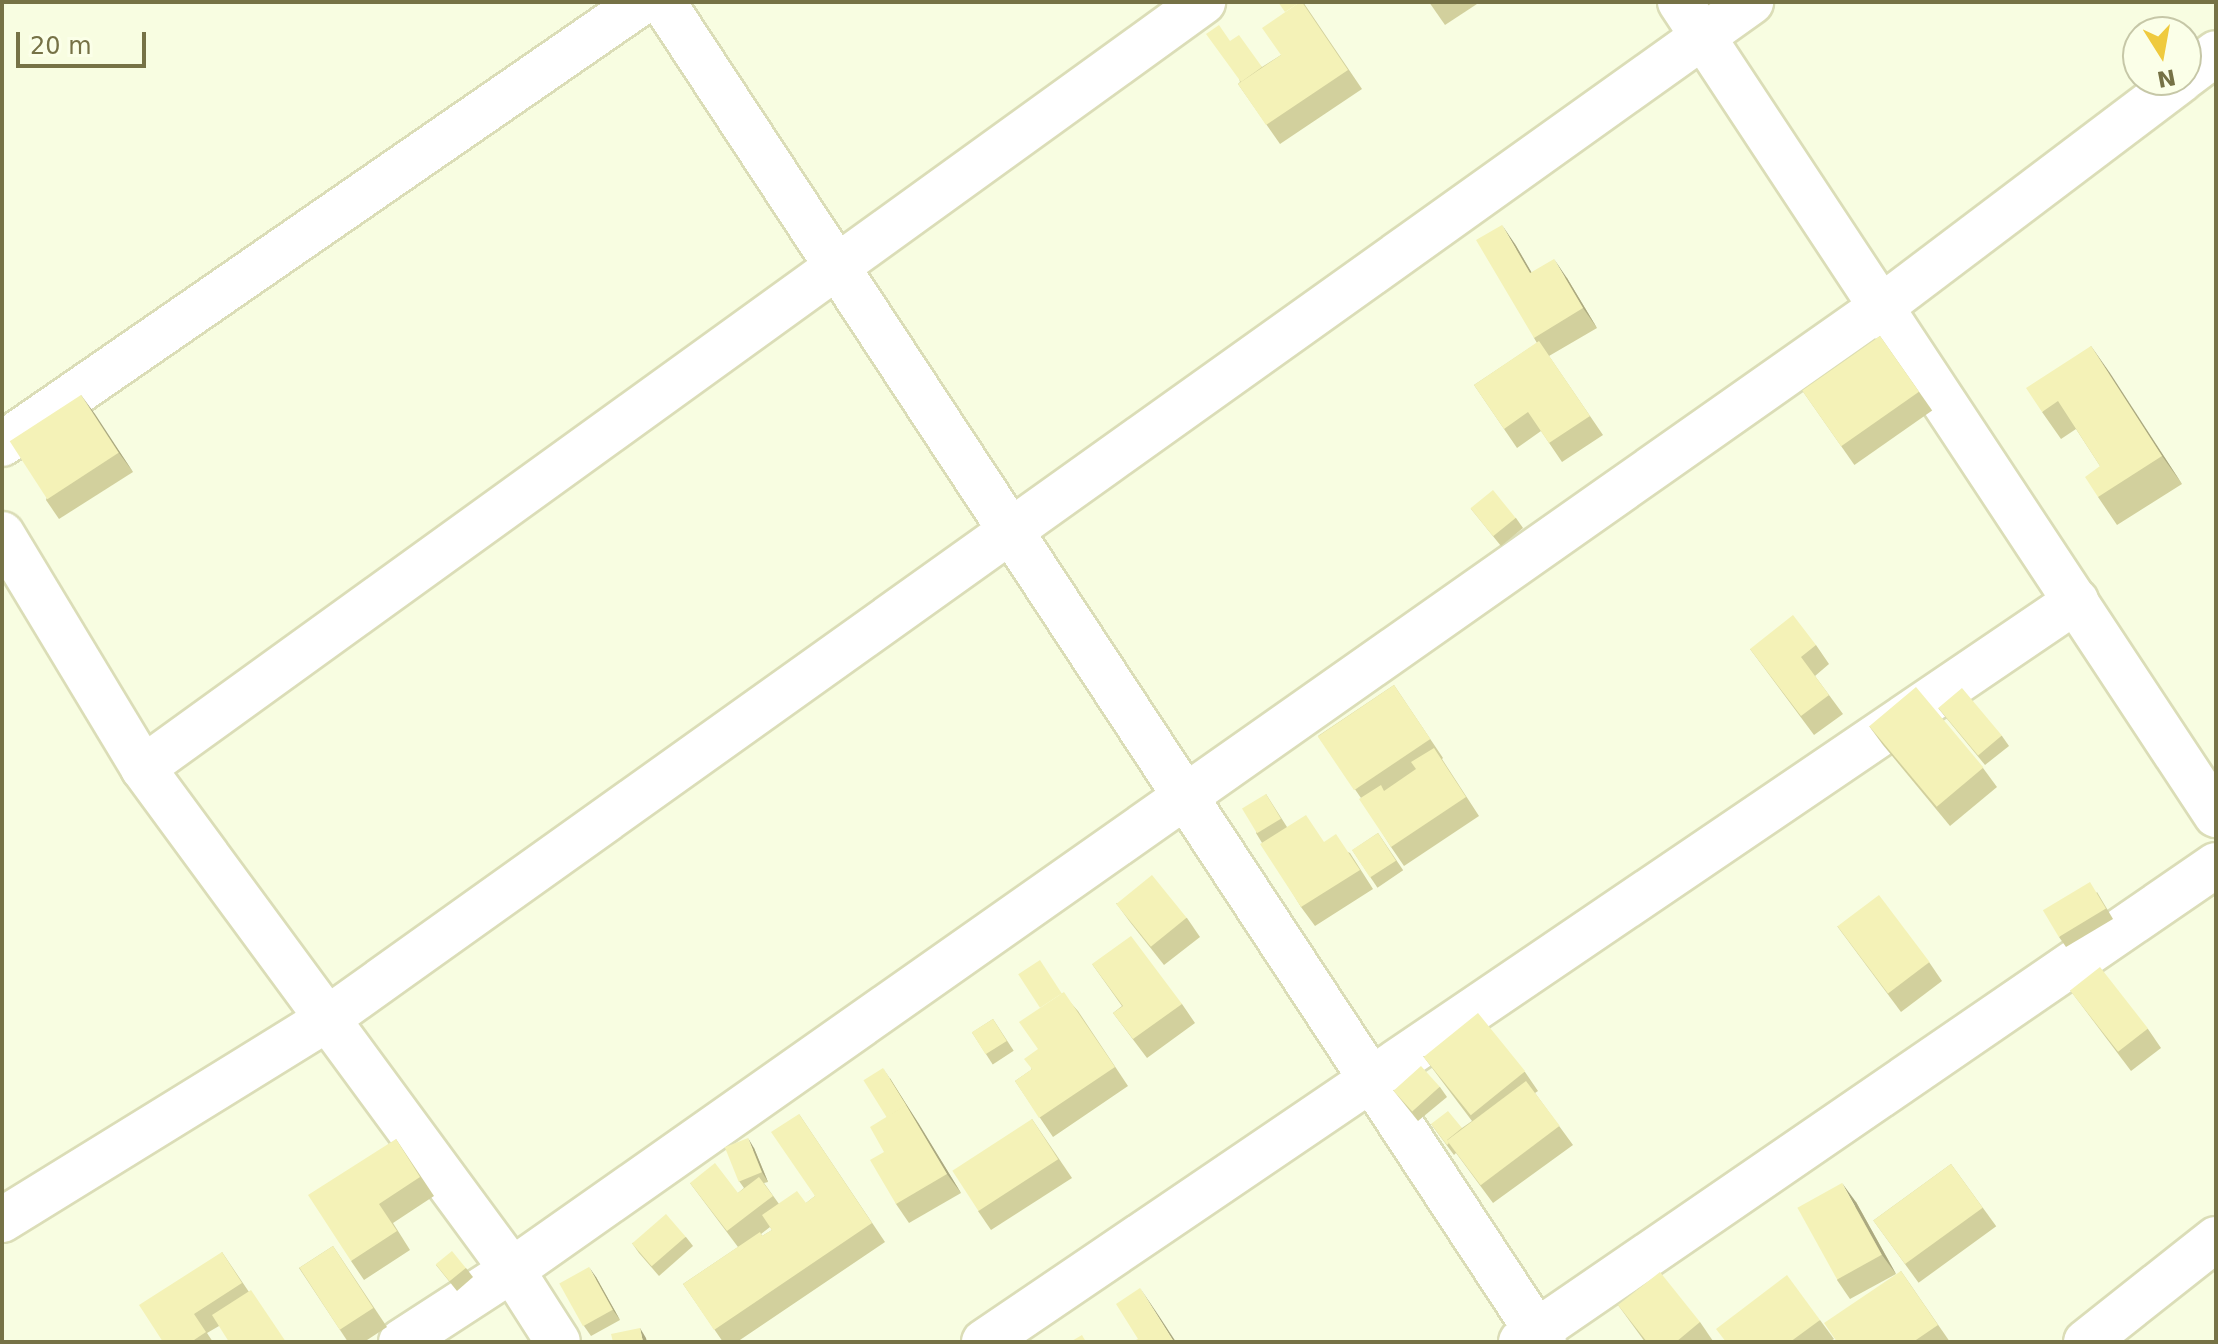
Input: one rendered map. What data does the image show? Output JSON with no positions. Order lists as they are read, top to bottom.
{
  "scale_bar": "20 m",
  "north": "bottom"
}
